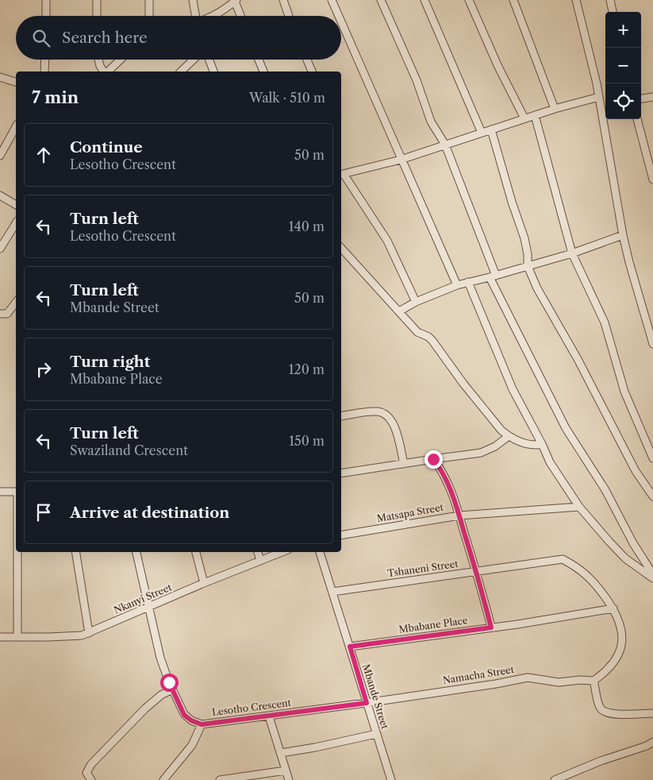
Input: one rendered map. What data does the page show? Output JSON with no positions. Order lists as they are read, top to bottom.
{
  "streets": {
    "street": [
      "Matsapa Street",
      "Tshaneni Street",
      "Nkanyi Street",
      "Mbabane Place",
      "Namacha Street",
      "Mbande Street",
      "Lesotho Crescent"
    ]
  },
  "crossings": [
    ["Tshaneni Street", "Mbabane Place"],
    ["Tshaneni Street", "Mbande Street"],
    ["Nkanyi Street", "Lesotho Crescent"],
    ["Mbabane Place", "Mbande Street"],
    ["Namacha Street", "Mbande Street"],
    ["Namacha Street", "Lesotho Crescent"],
    ["Mbande Street", "Lesotho Crescent"]
  ],
  "page": {
    "map_buttons": ["+", "−"],
    "search": "Search here",
    "heading": ["7 min", "Walk · 510 m"],
    "list": [
      ["Continue", "Lesotho Crescent", "50 m"],
      ["Turn left", "Lesotho Crescent", "140 m"],
      ["Turn left", "Mbande Street", "50 m"],
      ["Turn right", "Mbabane Place", "120 m"],
      ["Turn left", "Swaziland Crescent", "150 m"],
      "Arrive at destination"
    ]
  }
}
